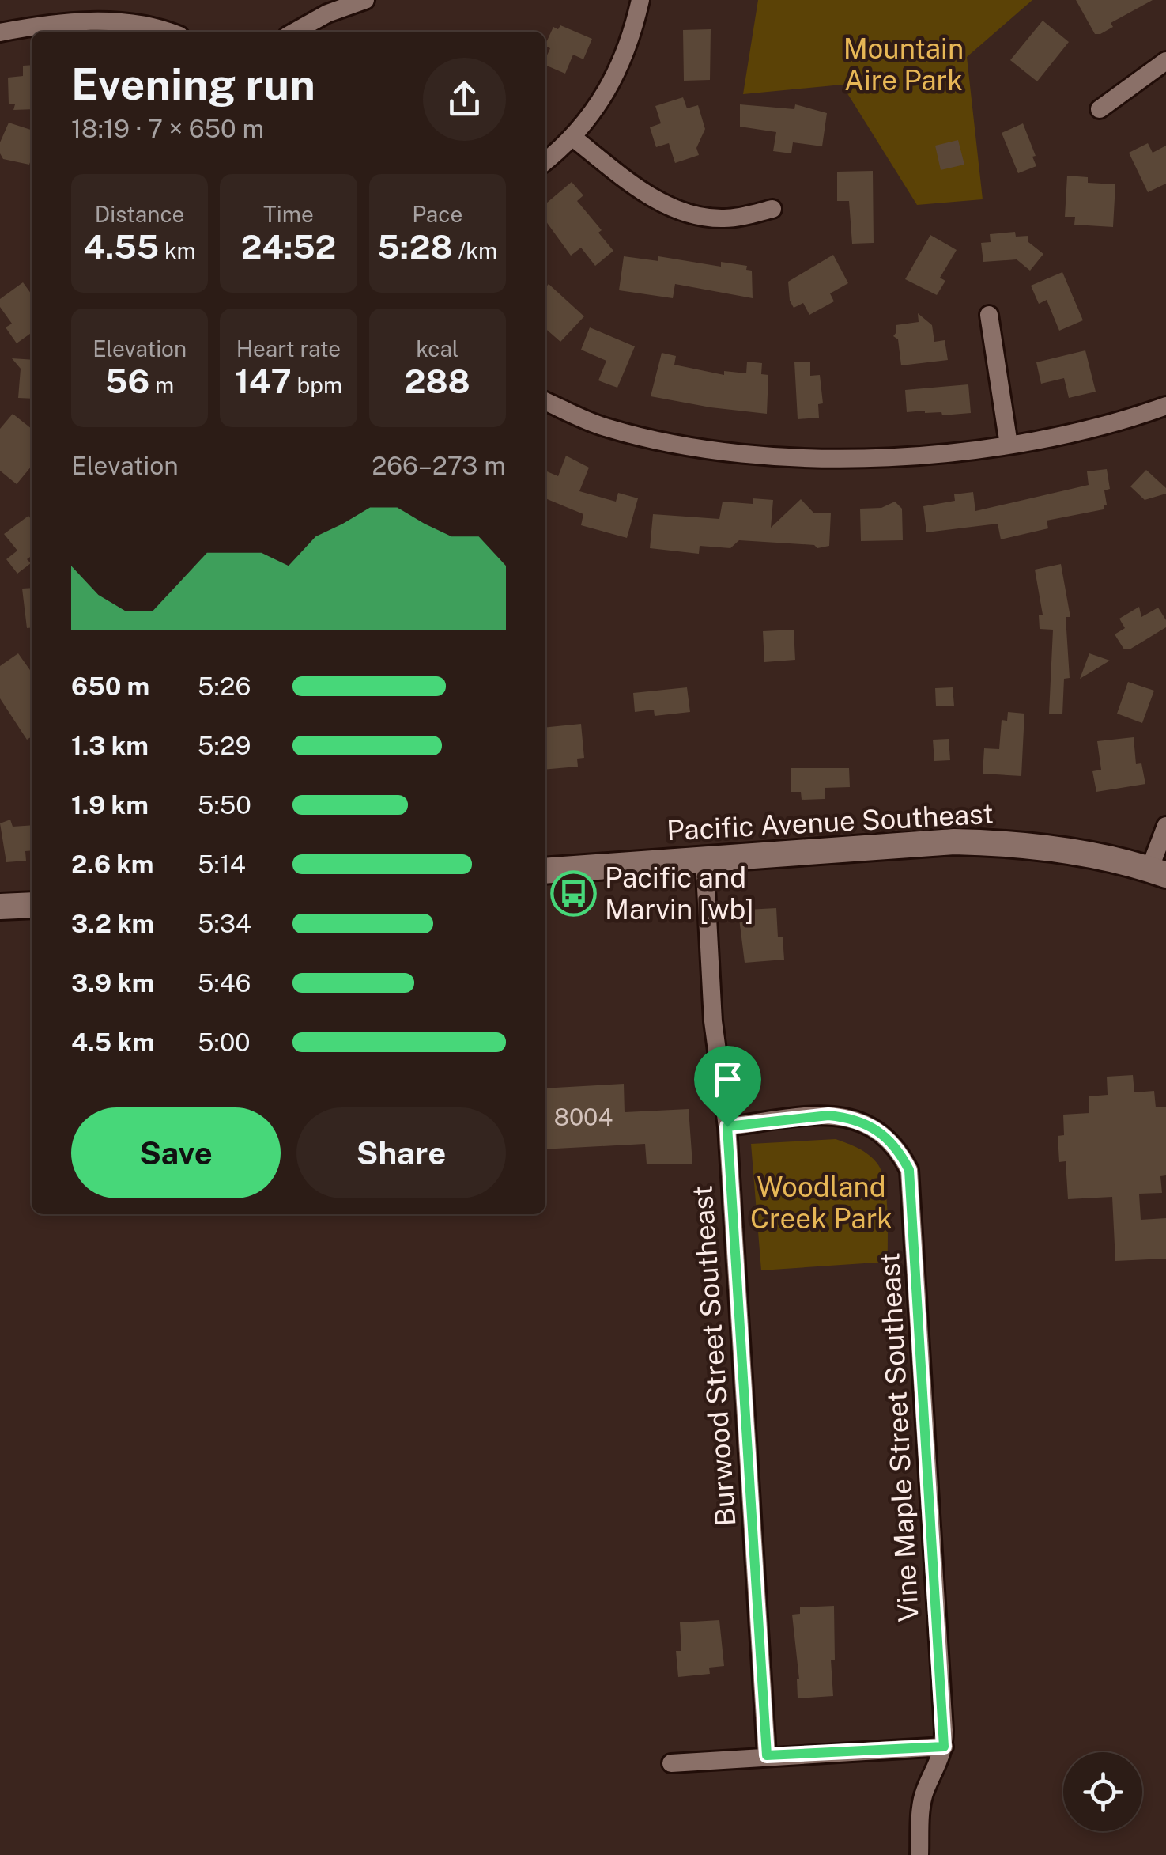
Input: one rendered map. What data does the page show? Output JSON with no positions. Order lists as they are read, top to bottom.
{
  "streets": {
    "main road": ["Pacific Avenue Southeast"],
    "street": ["Burwood Street Southeast", "Vine Maple Street Southeast"]
  },
  "crossings": [
    ["Pacific Avenue Southeast", "Burwood Street Southeast"],
    ["Burwood Street Southeast", "Vine Maple Street Southeast"]
  ],
  "parks": ["Mountain Aire Park", "Woodland Creek Park"],
  "places": {
    "bus stop": ["Pacific and Marvin [wb]"]
  },
  "house_numbers": ["8004"],
  "page": {
    "heading": ["Evening run", "18:19 · 7 × 650 m"],
    "stats": [
      ["Distance", "4.55 km"],
      ["Time", "24:52"],
      ["Pace", "5:28 /km"],
      ["Elevation", "56 m"],
      ["Heart rate", "147 bpm"],
      ["kcal", "288"]
    ],
    "chart": ["Elevation", "266–273 m"],
    "list": [
      {
        "name": "650 m",
        "note": "5:26"
      },
      {
        "name": "1.3 km",
        "note": "5:29"
      },
      {
        "name": "1.9 km",
        "note": "5:50"
      },
      {
        "name": "2.6 km",
        "note": "5:14"
      },
      {
        "name": "3.2 km",
        "note": "5:34"
      },
      {
        "name": "3.9 km",
        "note": "5:46"
      },
      {
        "name": "4.5 km",
        "note": "5:00"
      }
    ],
    "buttons": ["Save", "Share"]
  }
}
